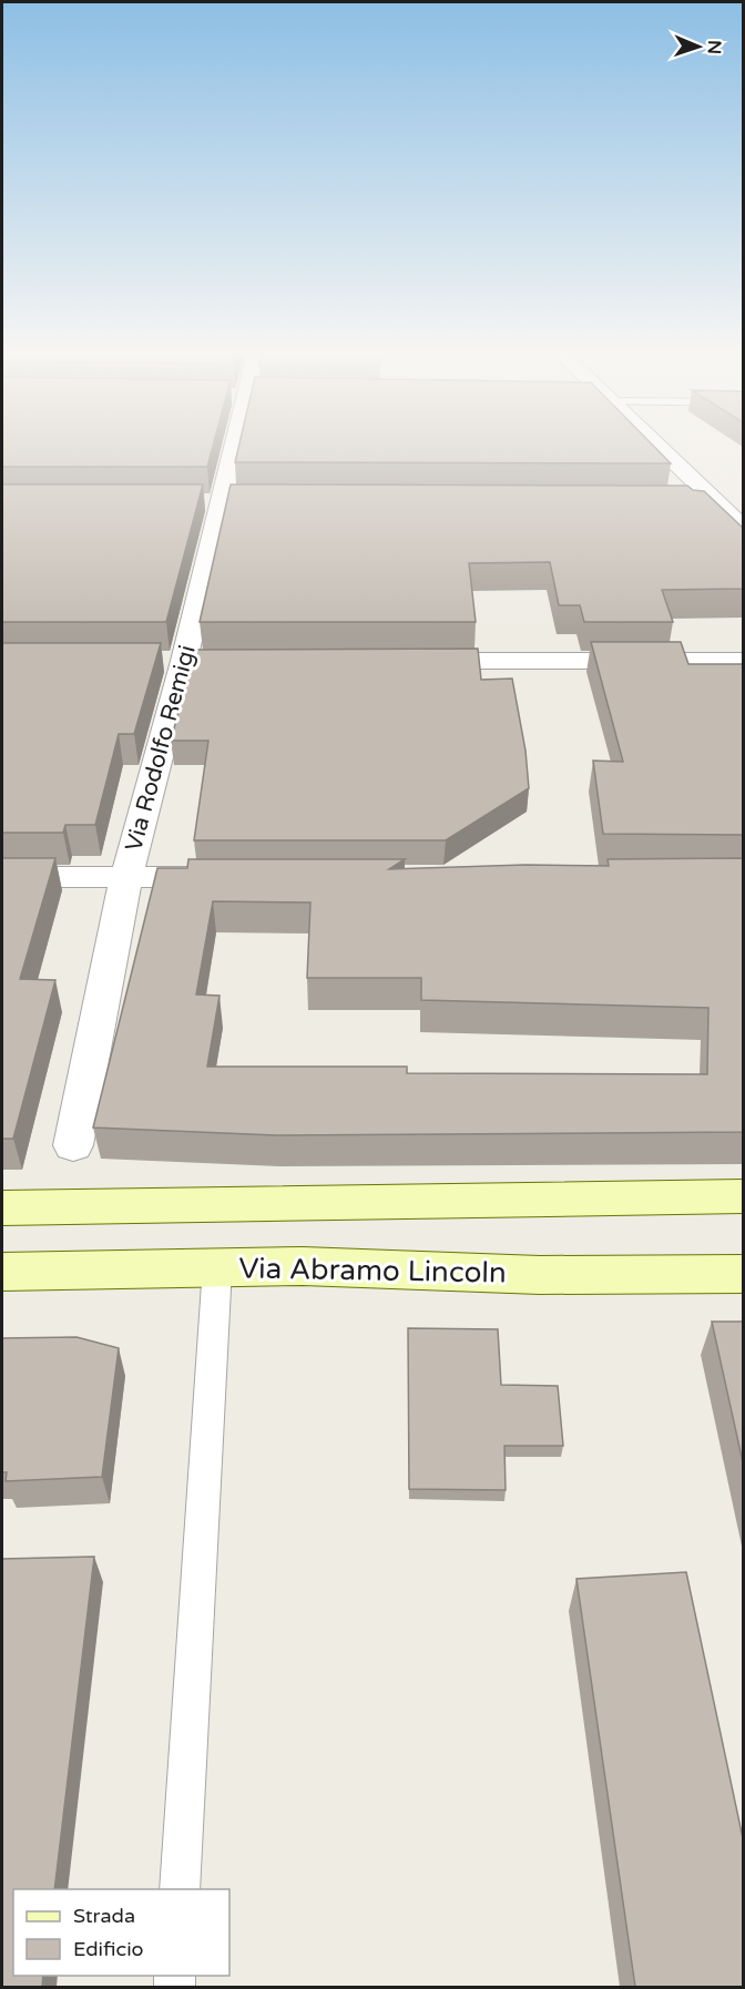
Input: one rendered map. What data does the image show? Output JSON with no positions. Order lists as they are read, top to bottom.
{
  "streets": {
    "main road": ["Via Abramo Lincoln"],
    "street": ["Via Rodolfo Remigi"]
  },
  "legend": ["Strada", "Edificio"],
  "north": "right"
}
